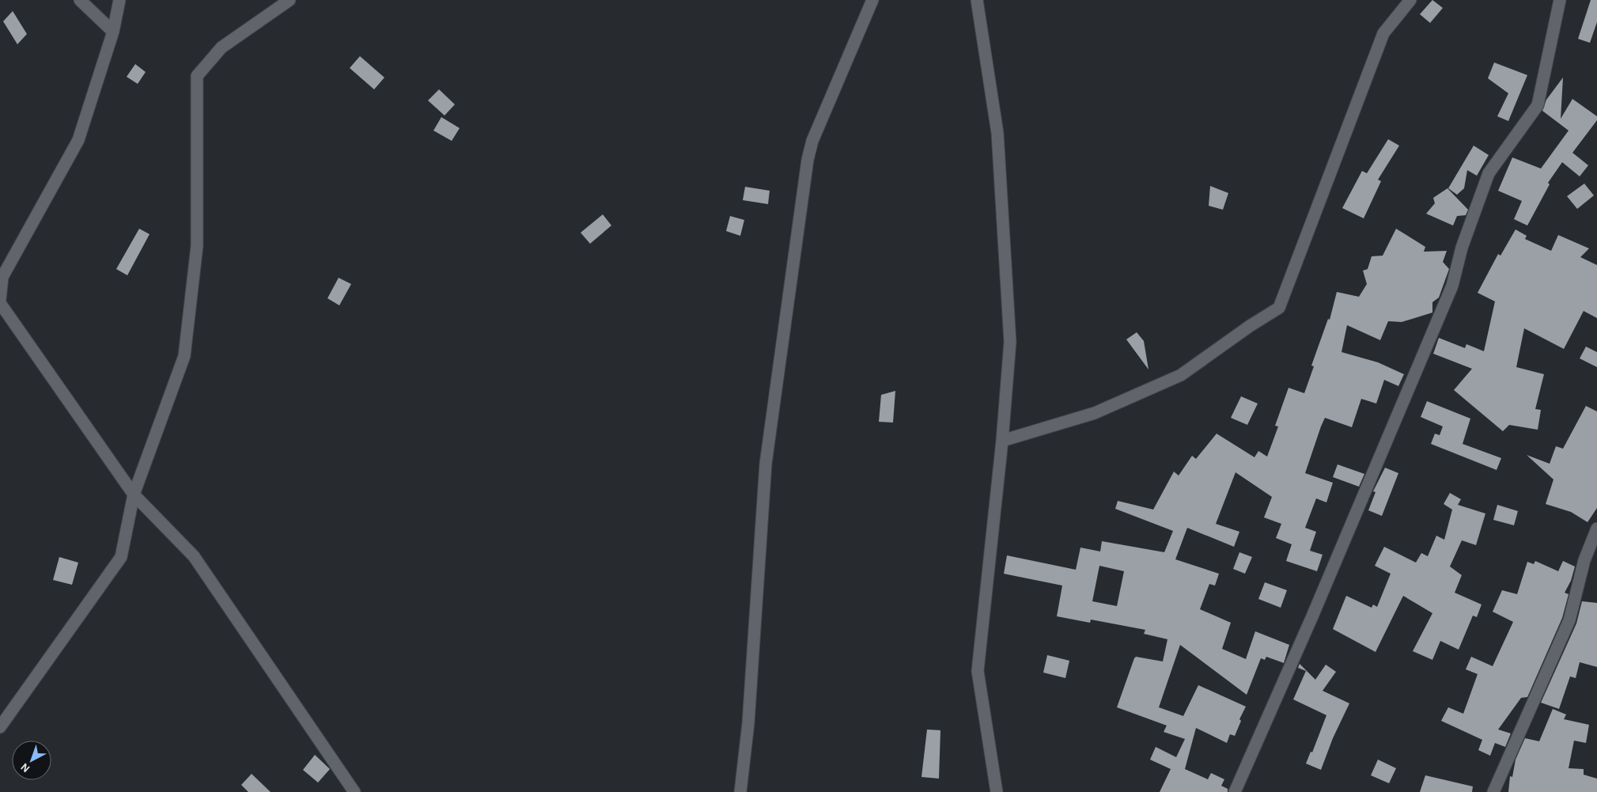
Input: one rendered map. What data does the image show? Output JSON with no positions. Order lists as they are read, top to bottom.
{
  "north": "bottom left"
}
